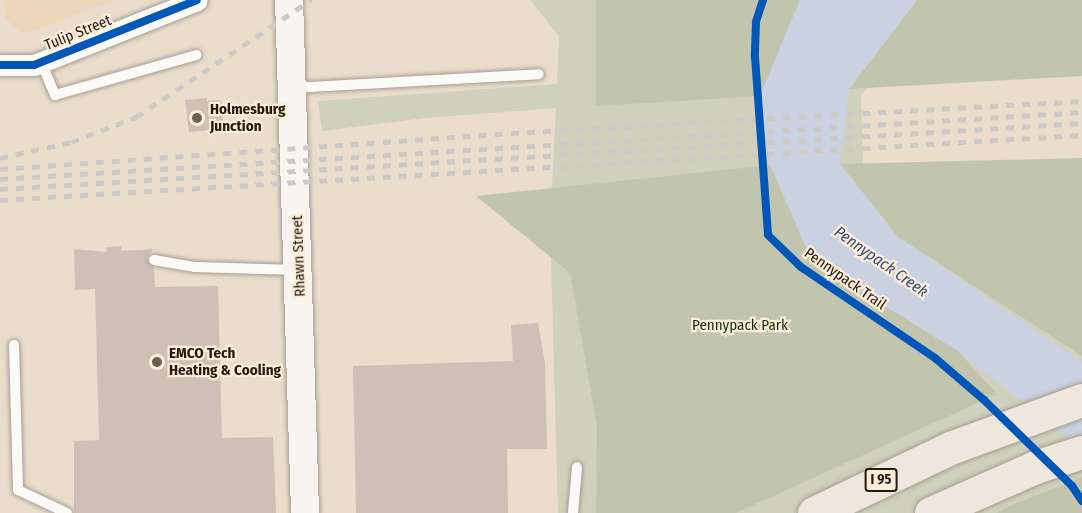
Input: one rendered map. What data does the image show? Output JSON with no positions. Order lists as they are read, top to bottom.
{
  "streets": {
    "highway": ["I 95"],
    "main road": ["Rhawn Street"],
    "street": ["Tulip Street"],
    "cycle path": ["Pennypack Trail"]
  },
  "water": ["Pennypack Creek"],
  "parks": ["Pennypack Park"],
  "places": ["Holmesburg Junction", "EMCO Tech Heating & Cooling"]
}
